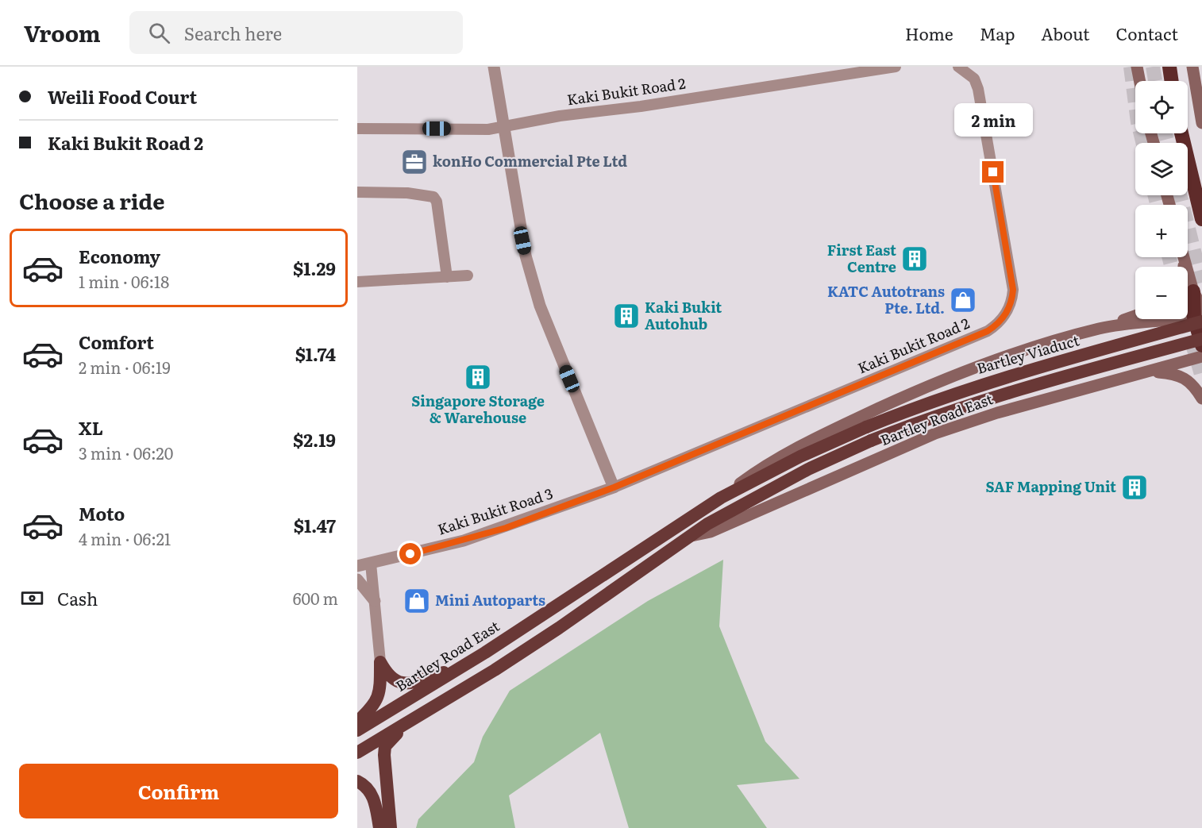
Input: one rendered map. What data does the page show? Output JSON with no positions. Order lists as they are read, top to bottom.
{
  "streets": {
    "highway": ["Bartley Viaduct", "Bartley Road East"],
    "street": ["Kaki Bukit Road 2", "Kaki Bukit Road 3"]
  },
  "crossings": [
    ["Kaki Bukit Road 2", "Kaki Bukit Road 3"],
    ["Bartley Viaduct", "Bartley Road East"]
  ],
  "places": {
    "office": ["konHo Commercial Pte Ltd"],
    "building": [
      "First East Centre",
      "Kaki Bukit Autohub",
      "Singapore Storage & Warehouse",
      "SAF Mapping Unit"
    ],
    "shop": ["KATC Autotrans Pte. Ltd.", "Mini Autoparts"]
  },
  "page": {
    "header": "Vroom",
    "search": "Search here",
    "nav": [
      "Home",
      "Map",
      "About",
      "Contact"
    ],
    "banner": ["Weili Food Court", "Kaki Bukit Road 2"],
    "map_buttons": ["+", "−"],
    "bubble": "2 min",
    "heading": "Choose a ride",
    "list": [
      {
        "name": "Economy",
        "note": "1 min · 06:18",
        "value": "$1.29"
      },
      {
        "name": "Comfort",
        "note": "2 min · 06:19",
        "value": "$1.74"
      },
      {
        "name": "XL",
        "note": "3 min · 06:20",
        "value": "$2.19"
      },
      {
        "name": "Moto",
        "note": "4 min · 06:21",
        "value": "$1.47"
      }
    ],
    "pay": ["Cash", "600 m"],
    "buttons": "Confirm"
  }
}
